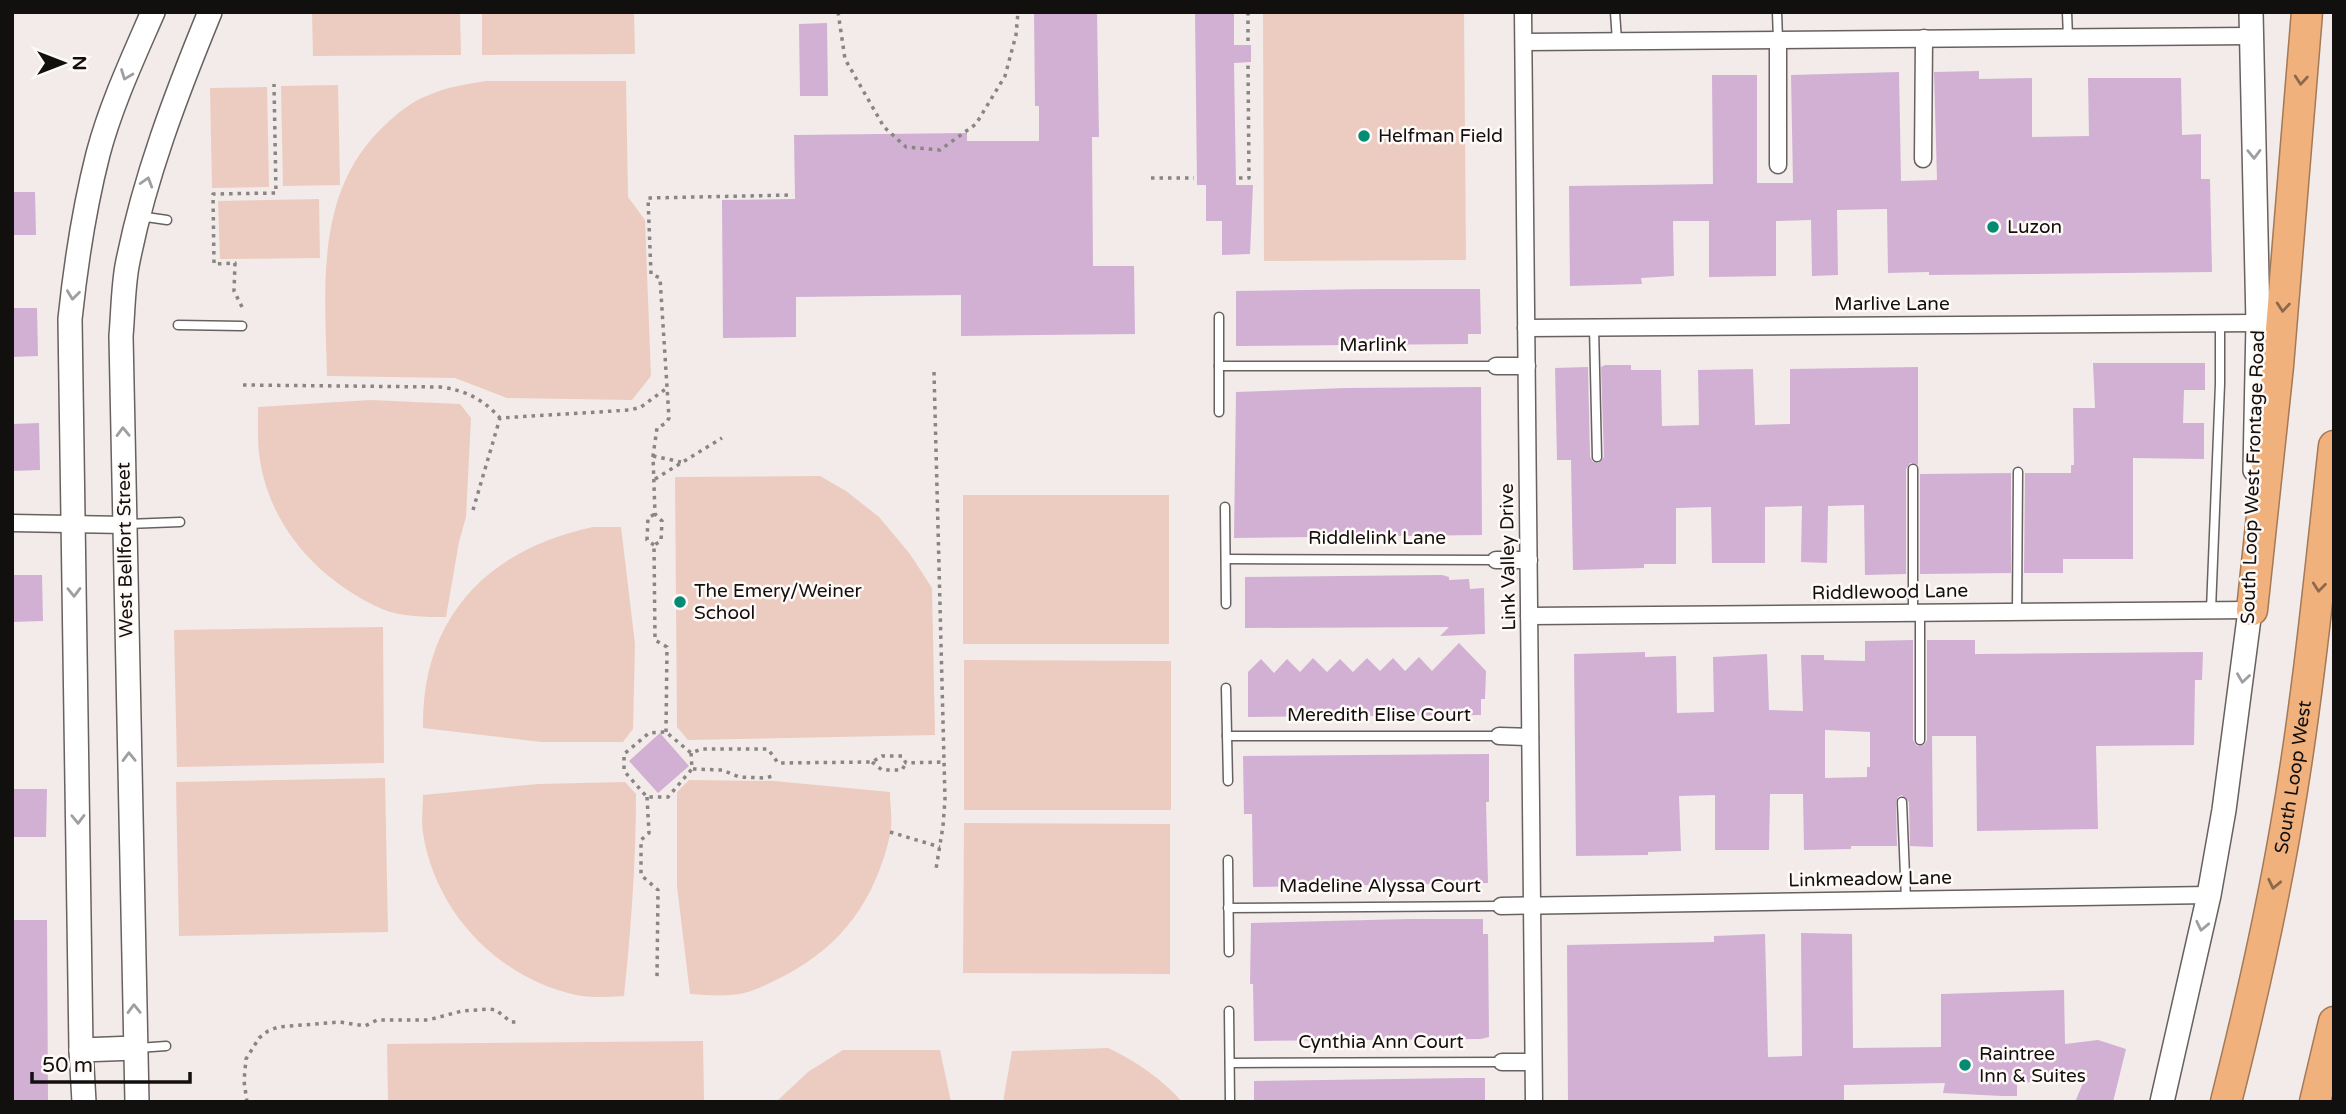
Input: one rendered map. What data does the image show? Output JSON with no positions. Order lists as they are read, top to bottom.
{
  "streets": {
    "highway": ["South Loop West"],
    "main road": ["South Loop West Frontage Road", "West Bellfort Street"],
    "street": [
      "Marlive Lane",
      "Marlink",
      "Riddlelink Lane",
      "Link Valley Drive",
      "Riddlewood Lane",
      "Meredith Elise Court",
      "Linkmeadow Lane",
      "Madeline Alyssa Court",
      "Cynthia Ann Court"
    ]
  },
  "crossings": [
    ["Marlive Lane", "South Loop West Frontage Road"],
    ["Marlive Lane", "Link Valley Drive"],
    ["Marlink", "Link Valley Drive"],
    ["South Loop West Frontage Road", "Riddlewood Lane"],
    ["South Loop West Frontage Road", "Linkmeadow Lane"],
    ["Riddlelink Lane", "Link Valley Drive"],
    ["Link Valley Drive", "Riddlewood Lane"],
    ["Link Valley Drive", "Meredith Elise Court"],
    ["Link Valley Drive", "Linkmeadow Lane"],
    ["Link Valley Drive", "Madeline Alyssa Court"],
    ["Link Valley Drive", "Cynthia Ann Court"],
    ["Linkmeadow Lane", "Madeline Alyssa Court"]
  ],
  "one_way": ["South Loop West Frontage Road"],
  "places": [
    "Helfman Field",
    "Luzon",
    "The Emery/Weiner School",
    "Raintree Inn & Suites"
  ],
  "scale_bar": "50 m",
  "north": "right"
}
